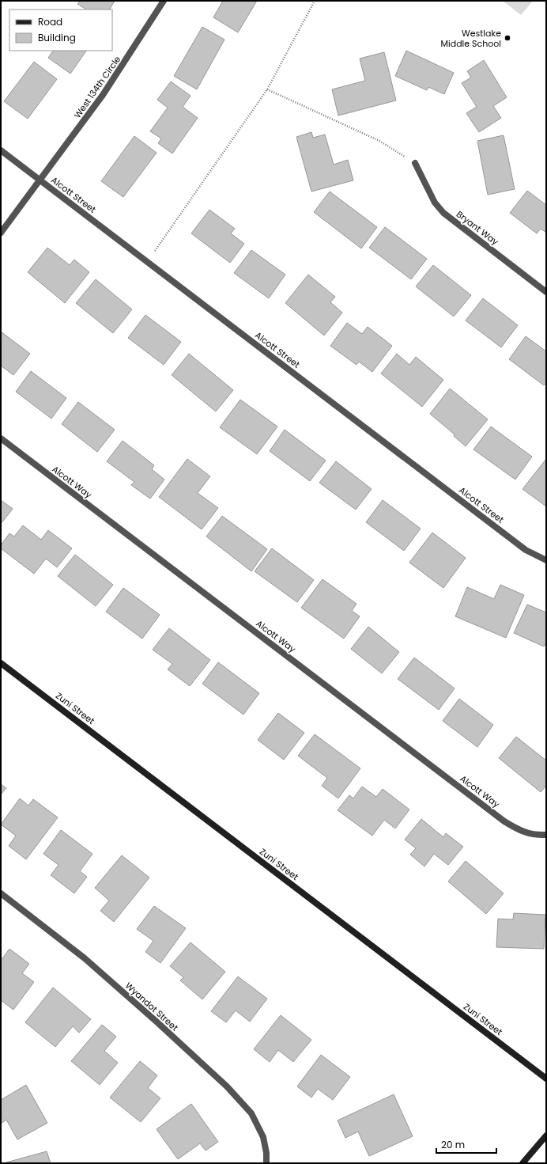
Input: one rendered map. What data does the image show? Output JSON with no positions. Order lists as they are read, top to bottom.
{
  "streets": {
    "main road": ["Zuni Street"],
    "street": [
      "West 134th Circle",
      "Alcott Street",
      "Bryant Way",
      "Alcott Way",
      "Wyandot Street"
    ]
  },
  "crossings": [
    ["West 134th Circle", "Alcott Street"]
  ],
  "places": ["Westlake Middle School"],
  "legend": ["Road", "Building"],
  "scale_bar": "20 m"
}
